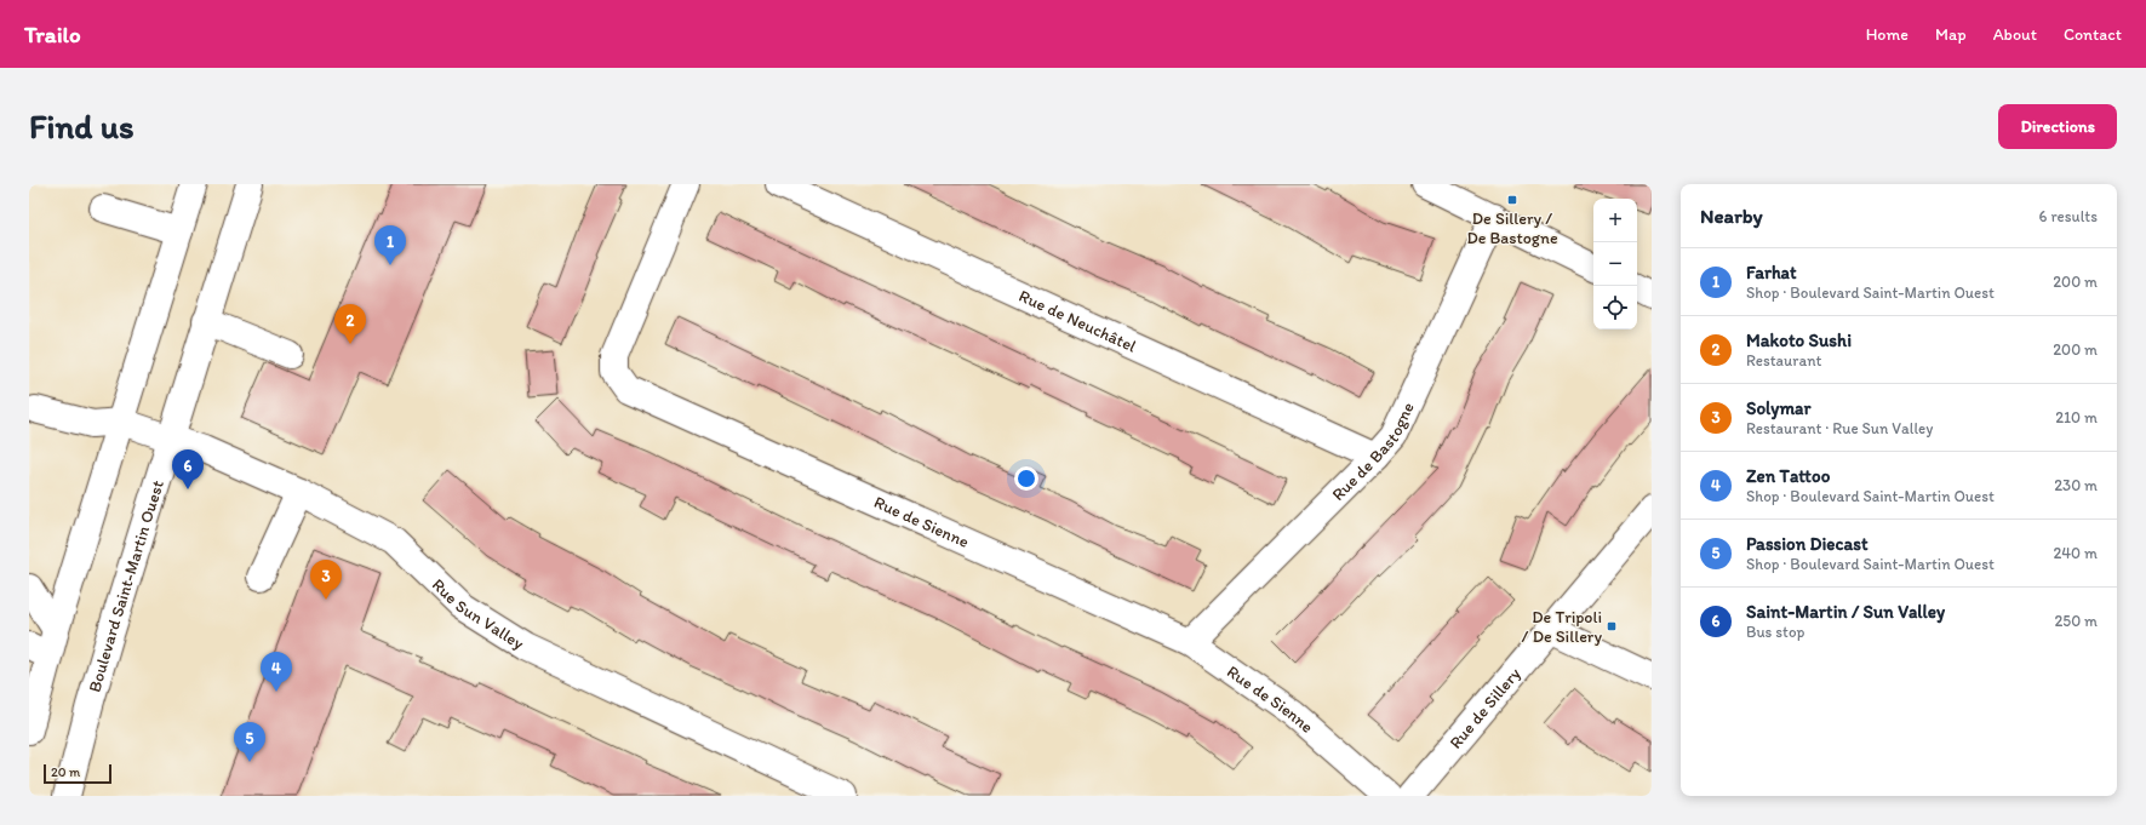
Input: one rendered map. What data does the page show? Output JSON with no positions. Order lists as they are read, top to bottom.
{
  "streets": {
    "street": [
      "Rue de Neuchâtel",
      "Rue de Bastogne",
      "Rue de Sienne",
      "Boulevard Saint-Martin Ouest",
      "Rue Sun Valley",
      "Rue de Sillery"
    ]
  },
  "crossings": [
    ["Rue de Neuchâtel", "Rue de Bastogne"],
    ["Rue de Bastogne", "Rue de Sienne"],
    ["Boulevard Saint-Martin Ouest", "Rue Sun Valley"]
  ],
  "places": {
    "transit": ["De Sillery / De Bastogne", "De Tripoli / De Sillery"]
  },
  "scale_bar": "20 m",
  "page": {
    "header": "Trailo",
    "nav": [
      "Home",
      "Map",
      "About",
      "Contact"
    ],
    "buttons": "Directions",
    "title": "Find us",
    "heading": ["Nearby", "6 results"],
    "map_buttons": ["+", "−"],
    "pins": [
      "1",
      "2",
      "6",
      "3",
      "4",
      "5"
    ],
    "list": [
      {
        "mark": "1",
        "name": "Farhat",
        "note": "Shop · Boulevard Saint-Martin Ouest",
        "value": "200 m"
      },
      {
        "mark": "2",
        "name": "Makoto Sushi",
        "note": "Restaurant",
        "value": "200 m"
      },
      {
        "mark": "3",
        "name": "Solymar",
        "note": "Restaurant · Rue Sun Valley",
        "value": "210 m"
      },
      {
        "mark": "4",
        "name": "Zen Tattoo",
        "note": "Shop · Boulevard Saint-Martin Ouest",
        "value": "230 m"
      },
      {
        "mark": "5",
        "name": "Passion Diecast",
        "note": "Shop · Boulevard Saint-Martin Ouest",
        "value": "240 m"
      },
      {
        "mark": "6",
        "name": "Saint-Martin / Sun Valley",
        "note": "Bus stop",
        "value": "250 m"
      }
    ],
    "scale": "20 m"
  }
}
